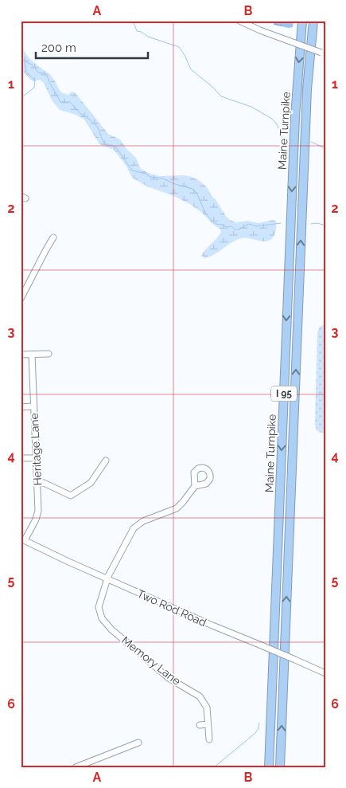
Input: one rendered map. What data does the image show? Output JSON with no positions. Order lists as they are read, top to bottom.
{
  "streets": {
    "highway": ["Maine Turnpike", "I 95"],
    "street": ["Heritage Lane", "Two Rod Road", "Memory Lane"]
  },
  "crossings": [
    ["Heritage Lane", "Two Rod Road"],
    ["Two Rod Road", "Memory Lane"]
  ],
  "scale_bar": "200 m",
  "grid": {
    "columns": ["A", "B"],
    "rows": [
      "1",
      "2",
      "3",
      "4",
      "5",
      "6"
    ]
  }
}
